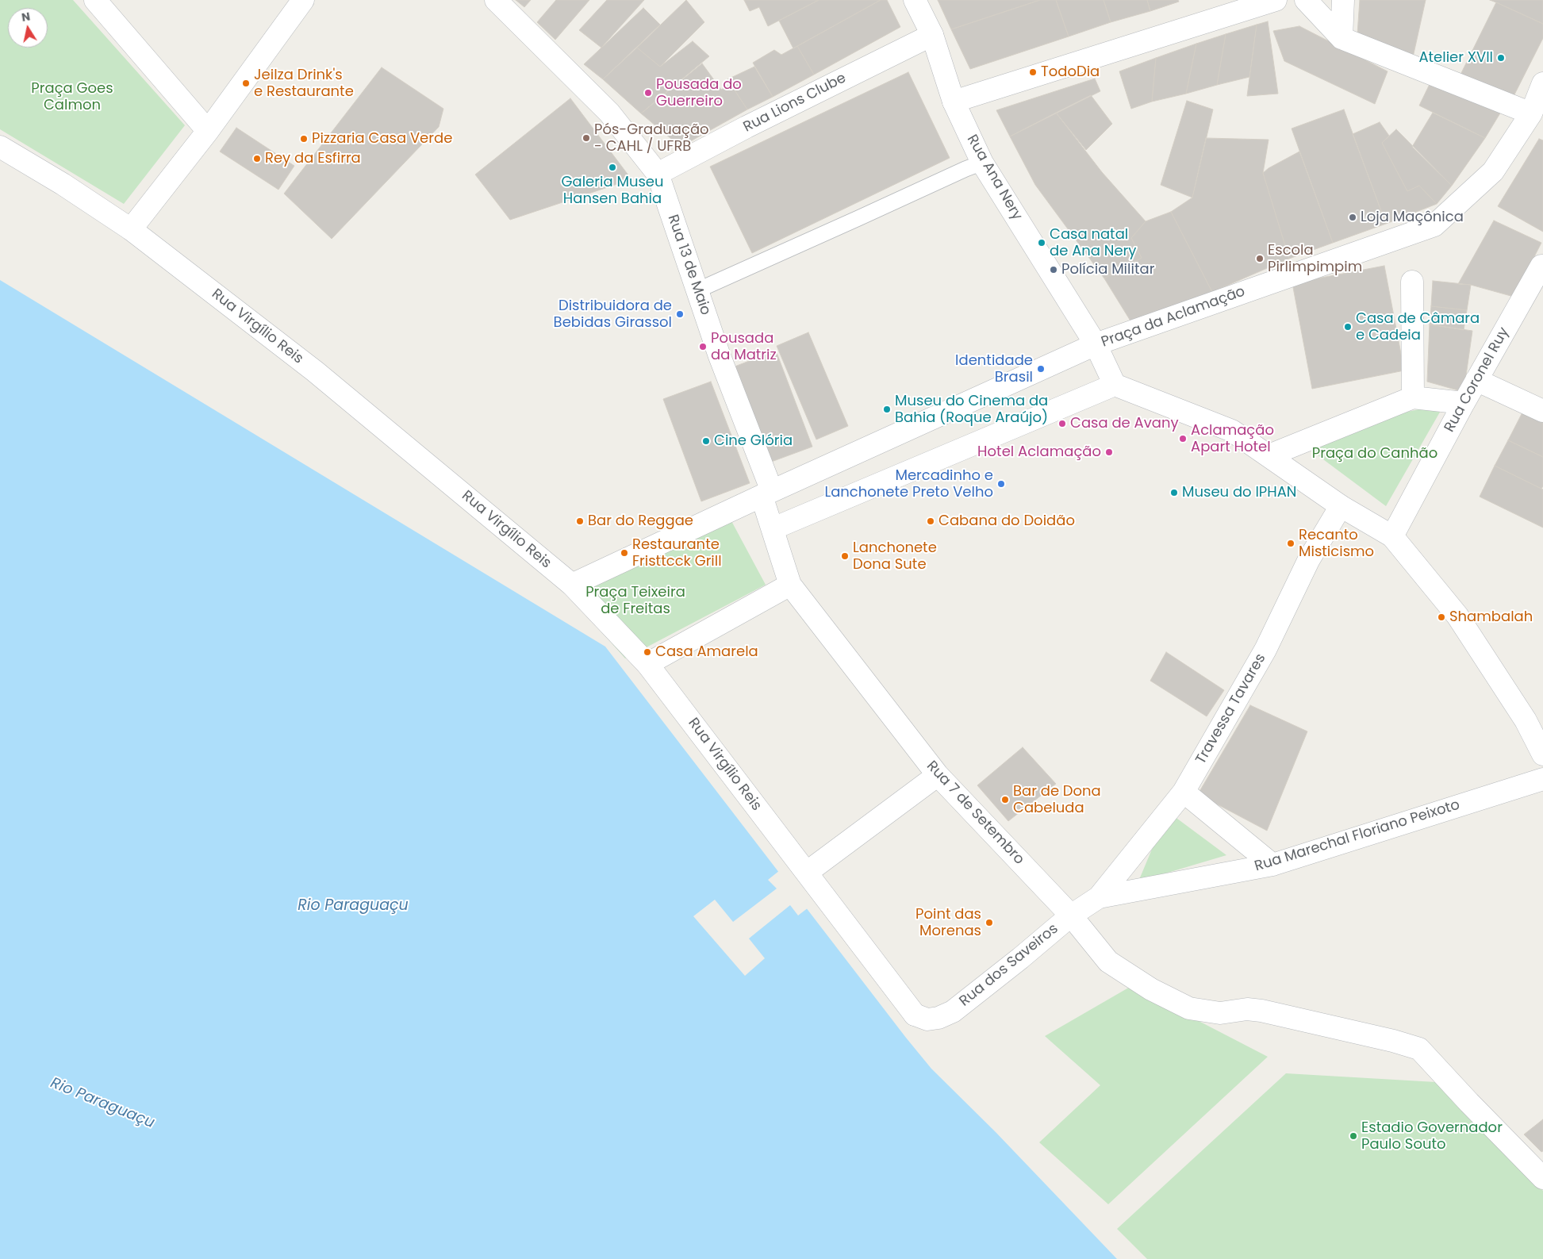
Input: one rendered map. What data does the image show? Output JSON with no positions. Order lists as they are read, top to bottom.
{
  "streets": {
    "street": [
      "Rua Lions Clube",
      "Rua Ana Nery",
      "Rua 13 de Maio",
      "Praça da Aclamação",
      "Rua Virgílio Reis",
      "Rua Coronel Ruy",
      "Travessa Tavares",
      "Rua 7 de Setembro",
      "Rua Marechal Floriano Peixoto",
      "Rua dos Saveiros"
    ]
  },
  "crossings": [
    ["Rua Lions Clube", "Rua Ana Nery"],
    ["Rua Lions Clube", "Rua 13 de Maio"],
    ["Rua Ana Nery", "Praça da Aclamação"],
    ["Rua Virgílio Reis", "Rua dos Saveiros"],
    ["Travessa Tavares", "Rua Marechal Floriano Peixoto"],
    ["Travessa Tavares", "Rua dos Saveiros"],
    ["Rua 7 de Setembro", "Rua dos Saveiros"],
    ["Rua Marechal Floriano Peixoto", "Rua dos Saveiros"]
  ],
  "water": ["Rio Paraguaçu"],
  "parks": ["Praça Goes Calmon", "Praça do Canhão", "Praça Teixeira de Freitas"],
  "places": [
    "Atelier XVII",
    "TodoDia",
    "Jeilza Drink's e Restaurante",
    "Pousada do Guerreiro",
    "Pós-Graduação - CAHL / UFRB",
    "Pizzaria Casa Verde",
    "Rey da Esfirra",
    "Galeria Museu Hansen Bahia",
    "Loja Maçônica",
    "Casa natal de Ana Nery",
    "Escola Pirlimpimpim",
    "Polícia Militar",
    "Distribuidora de Bebidas Girassol",
    "Casa de Câmara e Cadeia",
    "Pousada da Matriz",
    "Identidade Brasil",
    "Museu do Cinema da Bahia (Roque Araújo)",
    "Casa de Avany",
    "Aclamação Apart Hotel",
    "Cine Glória",
    "Hotel Aclamação",
    "Mercadinho e Lanchonete Preto Velho",
    "Museu do IPHAN",
    "Bar do Reggae",
    "Cabana do Doidão",
    "Recanto Misticismo",
    "Restaurante Fristtcck Grill",
    "Lanchonete Dona Sute",
    "Shambalah",
    "Casa Amarela",
    "Bar de Dona Cabeluda",
    "Point das Morenas",
    "Estadio Governador Paulo Souto"
  ],
  "north": "top"
}
